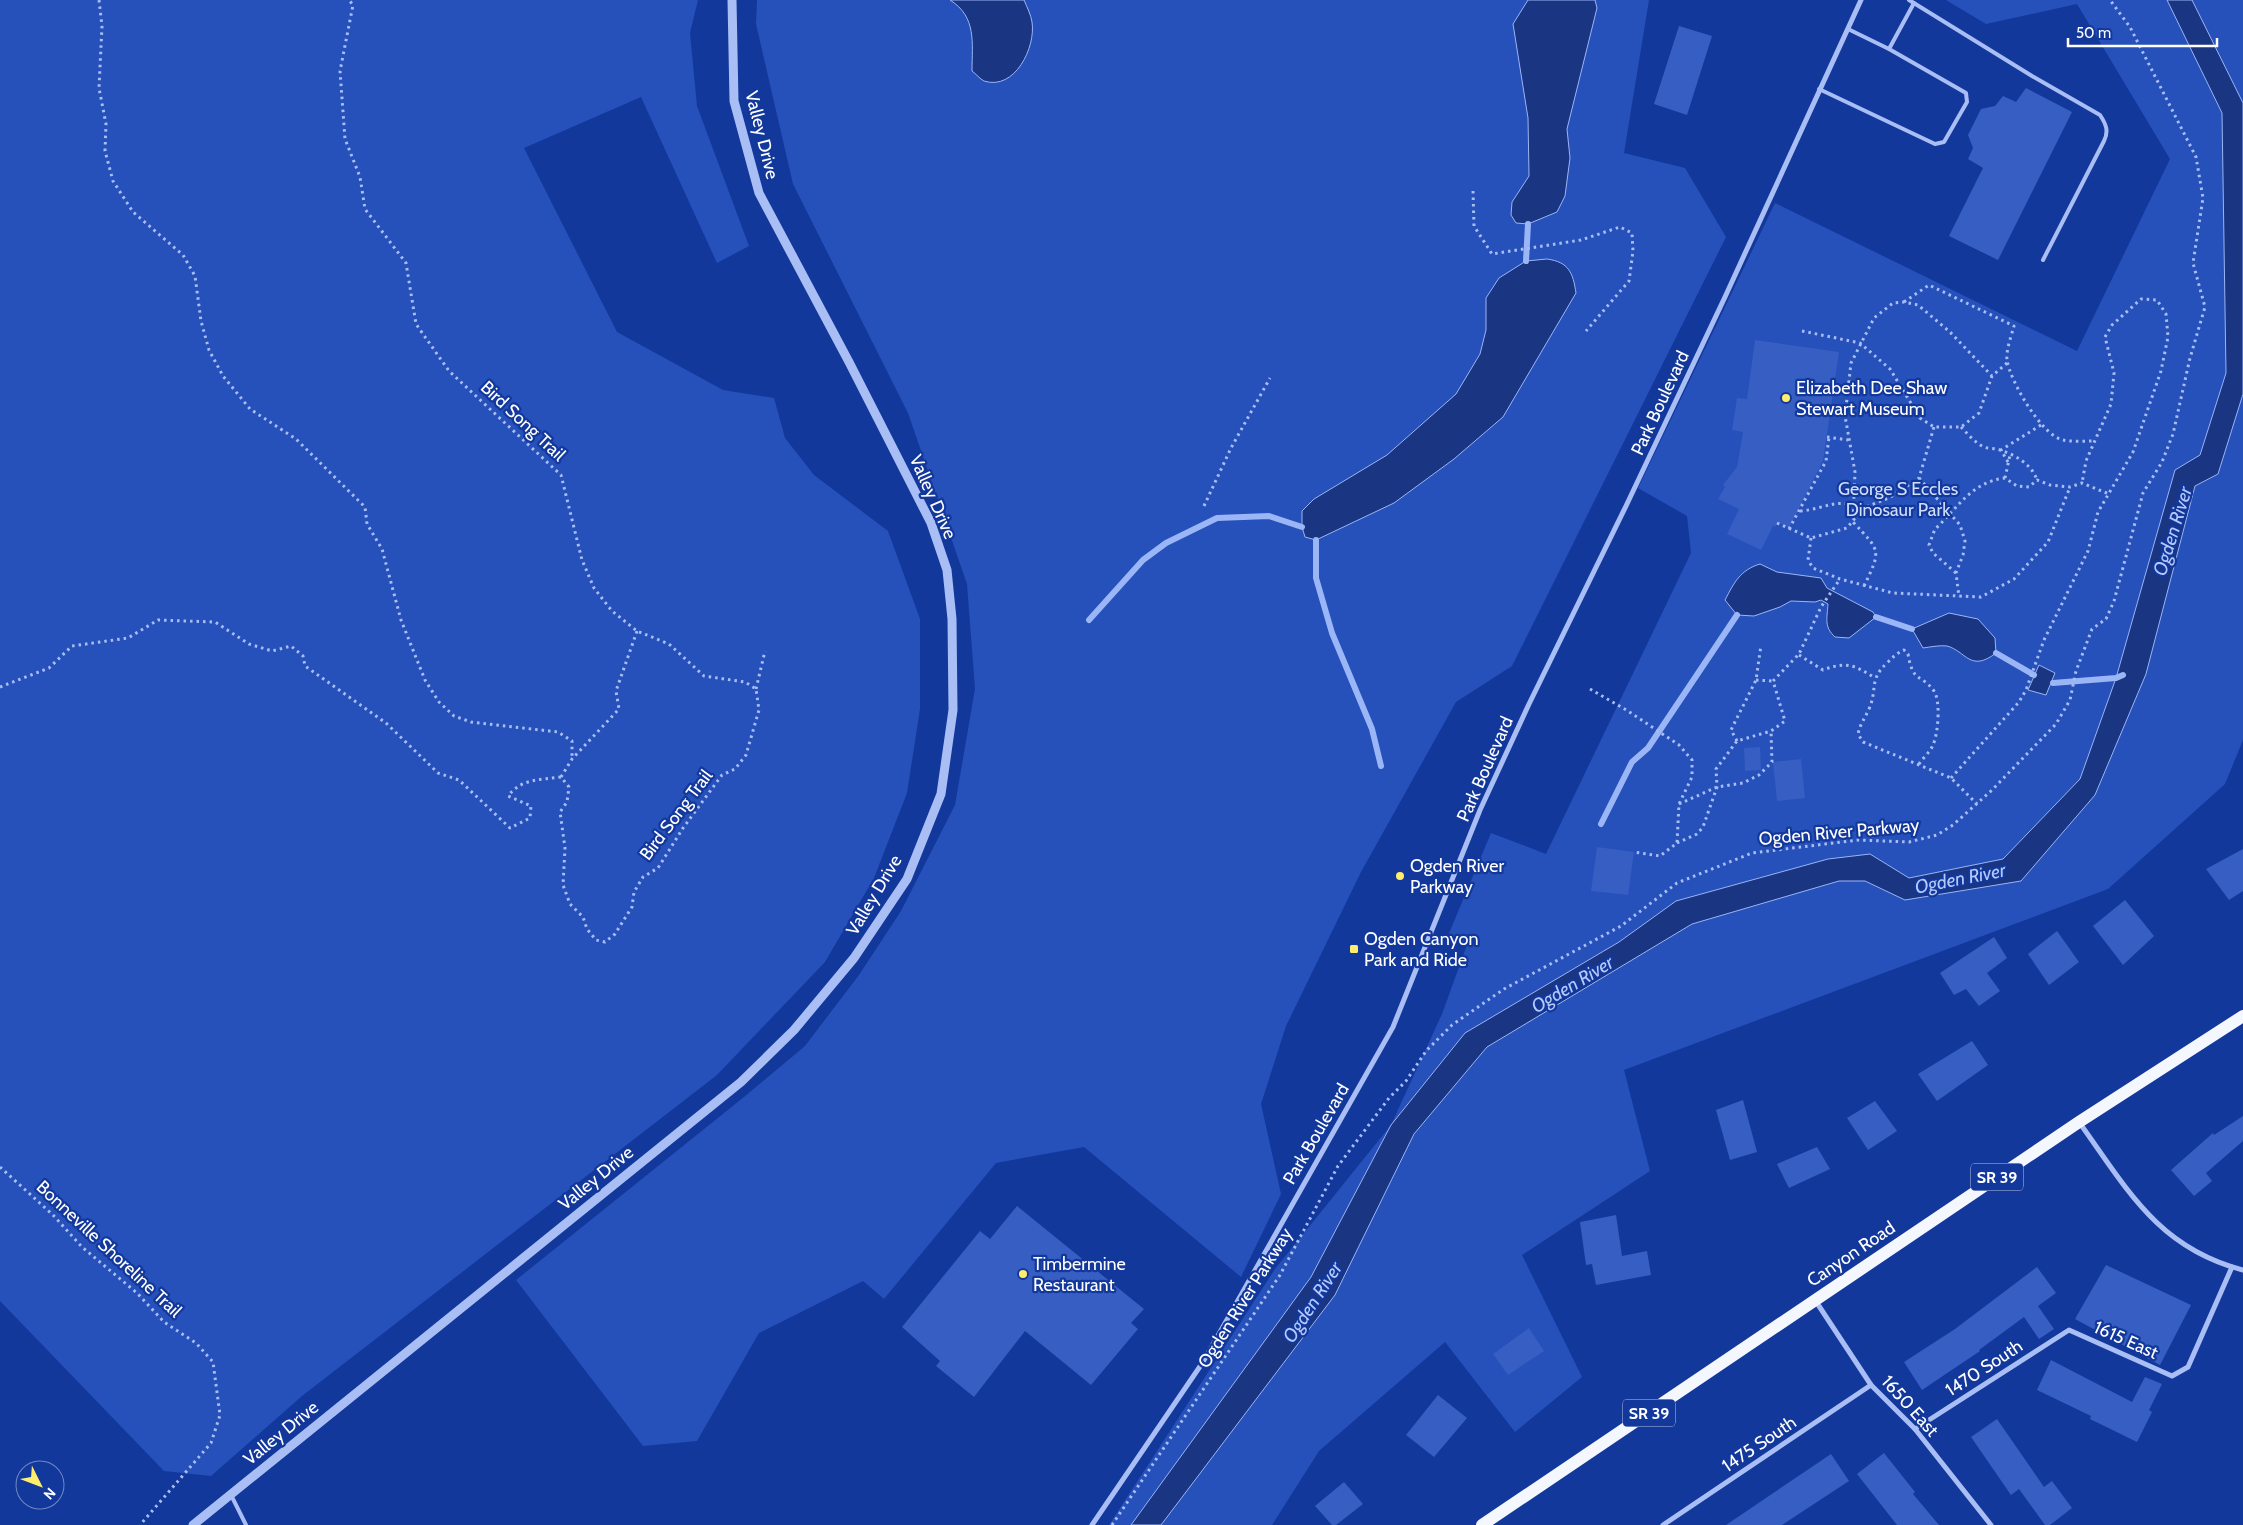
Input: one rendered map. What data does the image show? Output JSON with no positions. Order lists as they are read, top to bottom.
{
  "streets": {
    "main road": ["SR 39", "Canyon Road"],
    "street": [
      "Valley Drive",
      "Park Boulevard",
      "1615 East",
      "1470 South",
      "1650 East",
      "1475 South"
    ],
    "path": ["Bird Song Trail", "Ogden River Parkway", "Bonneville Shoreline Trail"]
  },
  "crossings": [
    ["Canyon Road", "1650 East"],
    ["1615 East", "1470 South"],
    ["1470 South", "1650 East"],
    ["1650 East", "1475 South"]
  ],
  "water": ["Ogden River"],
  "parks": ["George S Eccles Dinosaur Park"],
  "places": {
    "other": ["Elizabeth Dee Shaw Stewart Museum", "Ogden River Parkway", "Timbermine Restaurant"],
    "transit": ["Ogden Canyon Park and Ride"]
  },
  "scale_bar": "50 m",
  "north": "bottom right"
}
